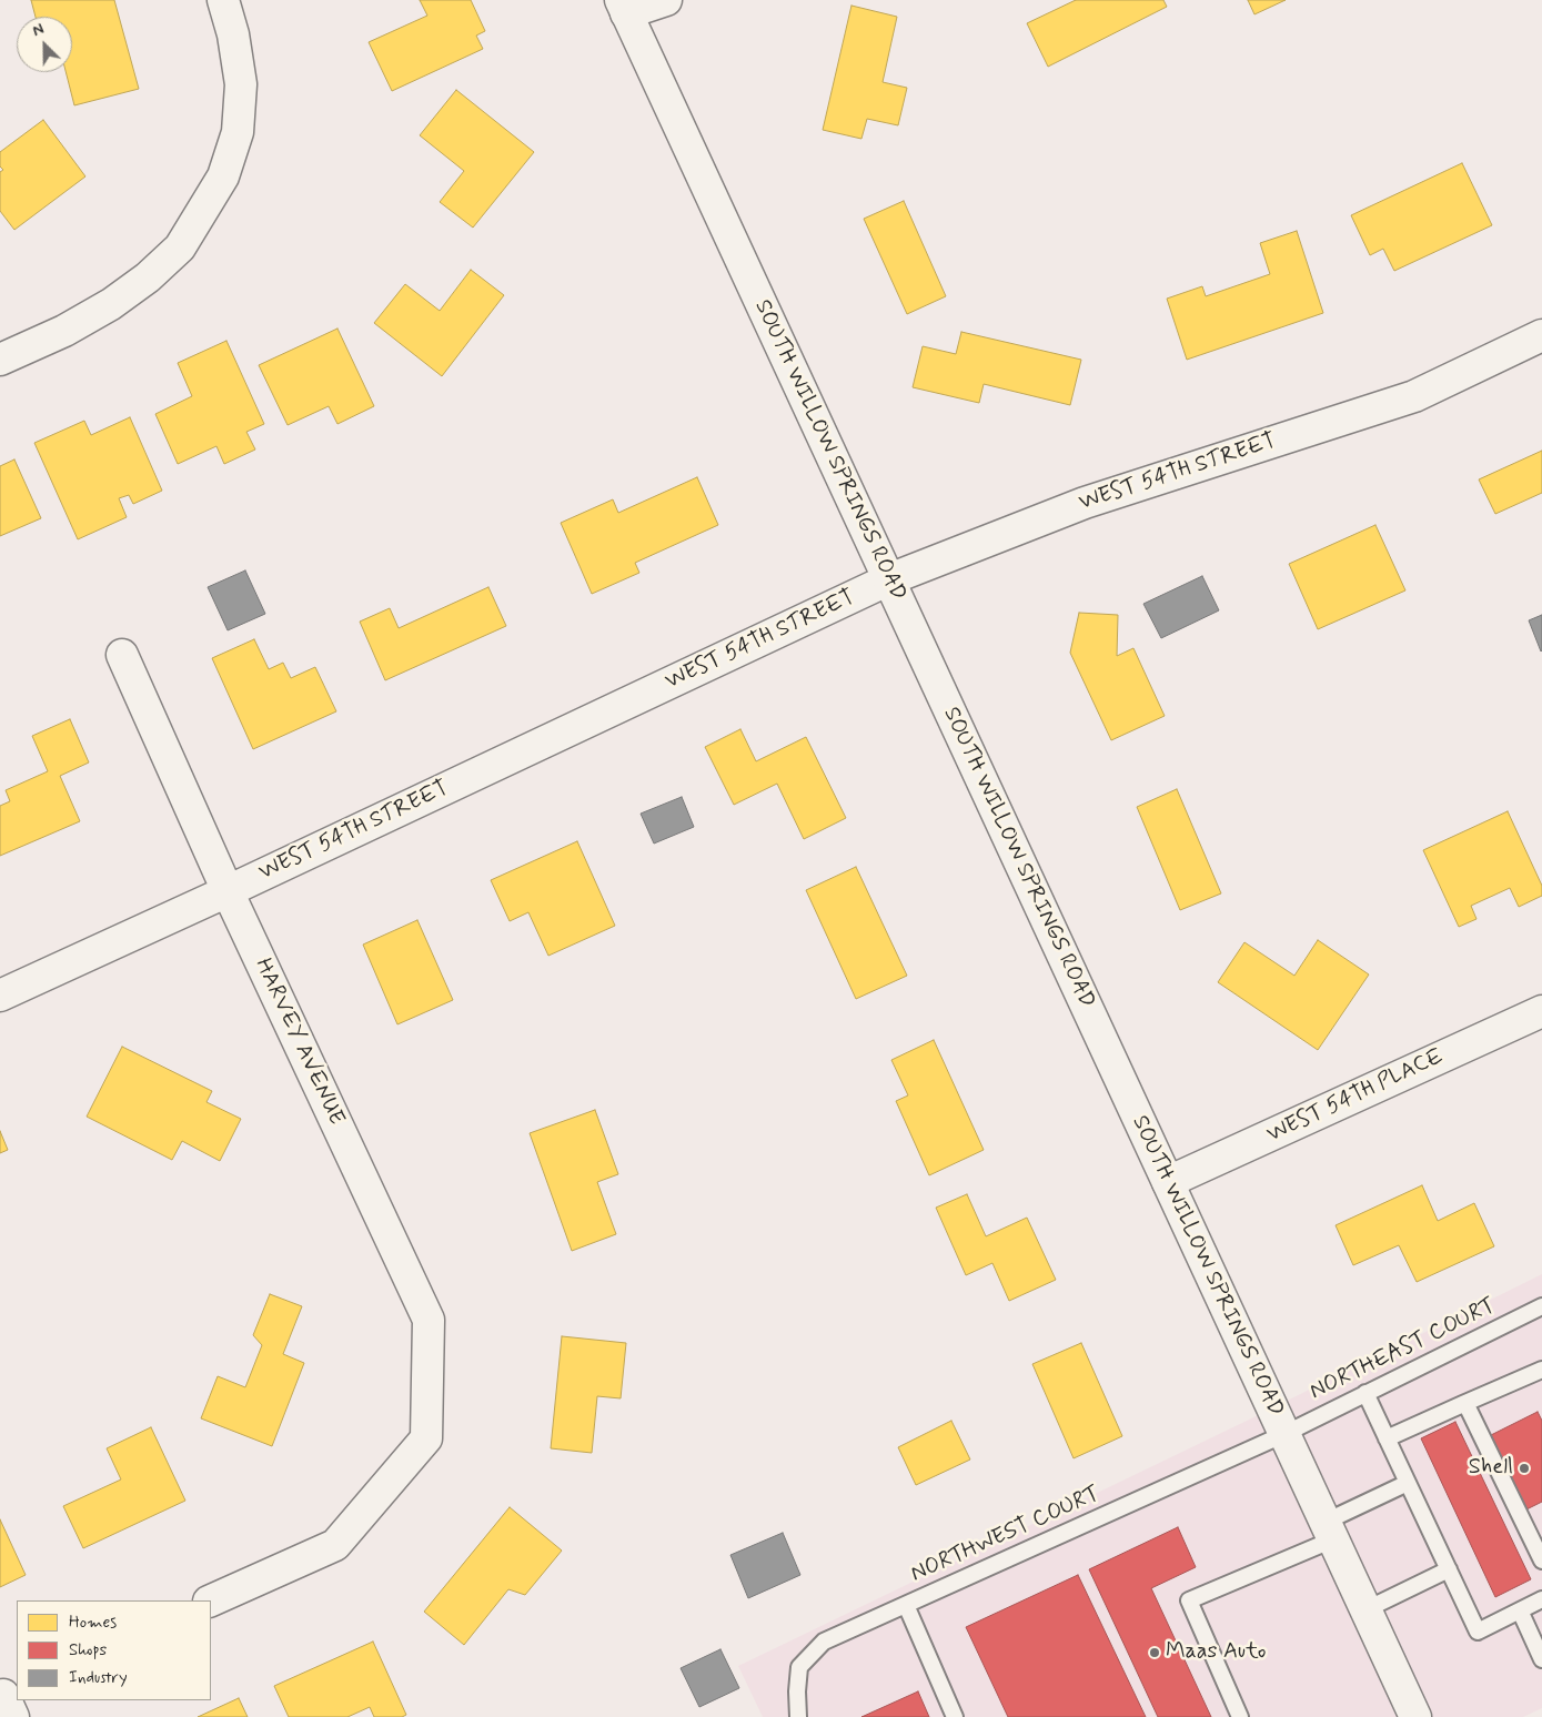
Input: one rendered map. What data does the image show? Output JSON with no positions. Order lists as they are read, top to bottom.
{
  "streets": {
    "street": [
      "SOUTH WILLOW SPRINGS ROAD",
      "WEST 54TH STREET",
      "HARVEY AVENUE",
      "WEST 54TH PLACE"
    ],
    "lane": ["NORTHEAST COURT", "NORTHWEST COURT"]
  },
  "crossings": [
    ["SOUTH WILLOW SPRINGS ROAD", "WEST 54TH STREET"],
    ["SOUTH WILLOW SPRINGS ROAD", "WEST 54TH PLACE"],
    ["SOUTH WILLOW SPRINGS ROAD", "NORTHEAST COURT"],
    ["SOUTH WILLOW SPRINGS ROAD", "NORTHWEST COURT"],
    ["WEST 54TH STREET", "HARVEY AVENUE"],
    ["NORTHEAST COURT", "NORTHWEST COURT"]
  ],
  "places": ["Shell", "Maas Auto"],
  "legend": ["Homes", "Shops", "Industry"],
  "north": "top left"
}
